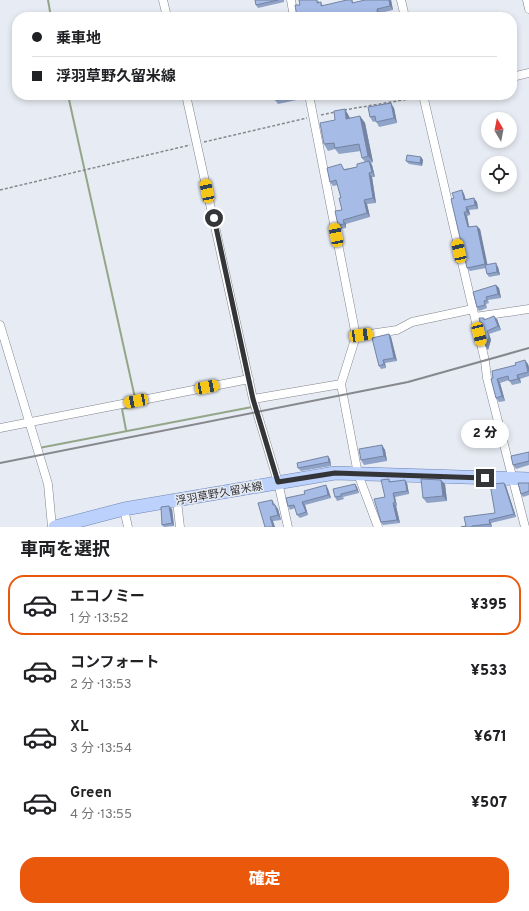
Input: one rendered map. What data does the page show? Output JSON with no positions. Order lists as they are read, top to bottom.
{
  "streets": {
    "main road": ["浮羽草野久留米線"]
  },
  "north": "top",
  "page": {
    "banner": ["乗車地", "浮羽草野久留米線"],
    "bubble": "2 分",
    "heading": "車両を選択",
    "list": [
      {
        "name": "エコノミー",
        "note": "1 分 · 13:52",
        "value": "¥395"
      },
      {
        "name": "コンフォート",
        "note": "2 分 · 13:53",
        "value": "¥533"
      },
      {
        "name": "XL",
        "note": "3 分 · 13:54",
        "value": "¥671"
      },
      {
        "name": "Green",
        "note": "4 分 · 13:55",
        "value": "¥507"
      }
    ],
    "buttons": "確定"
  }
}
